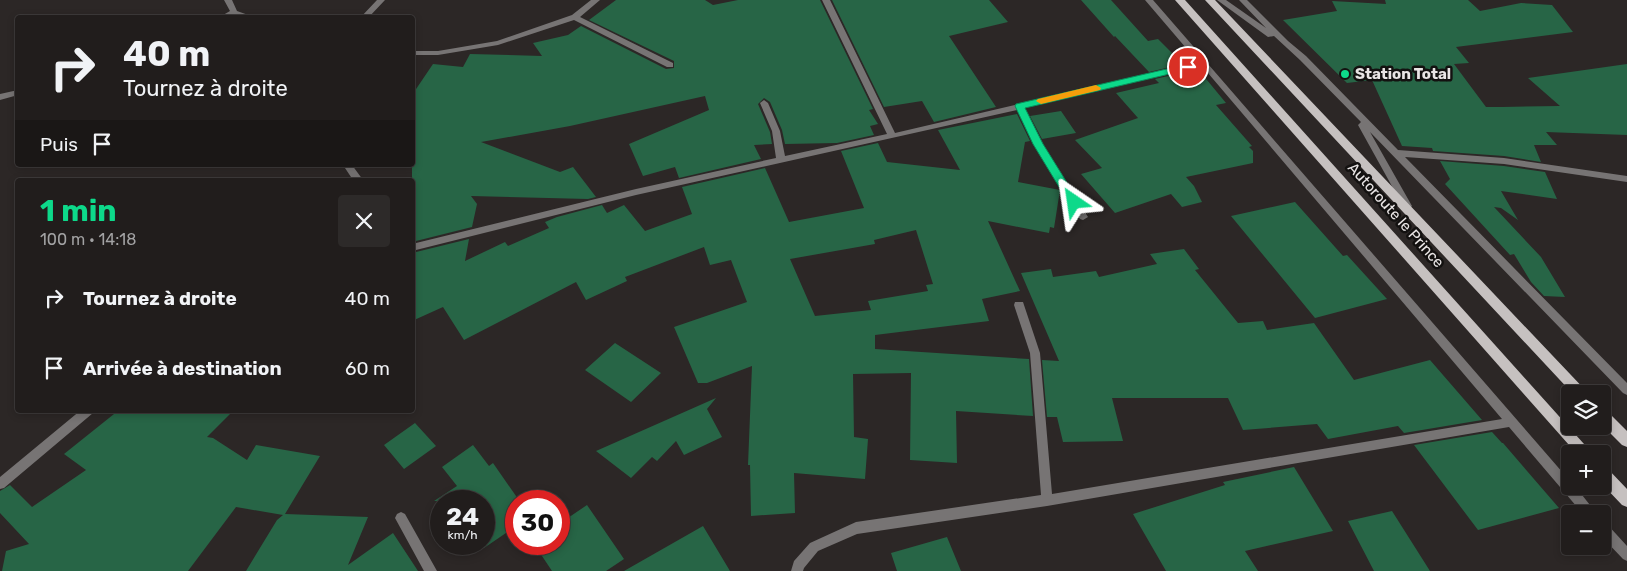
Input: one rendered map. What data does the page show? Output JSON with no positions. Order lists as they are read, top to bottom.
{
  "streets": {
    "main road": ["Autoroute le Prince"]
  },
  "places": ["Station Total"],
  "page": {
    "turn": ["40 m", "Tournez à droite"],
    "then": "Puis",
    "heading": ["1 min", "100 m · 14:18"],
    "list": [
      {
        "name": "Tournez à droite",
        "value": "40 m"
      },
      {
        "name": "Arrivée à destination",
        "value": "60 m"
      }
    ],
    "map_buttons": ["+", "−"],
    "speed": "24 km/h",
    "limit": "30"
  }
}
